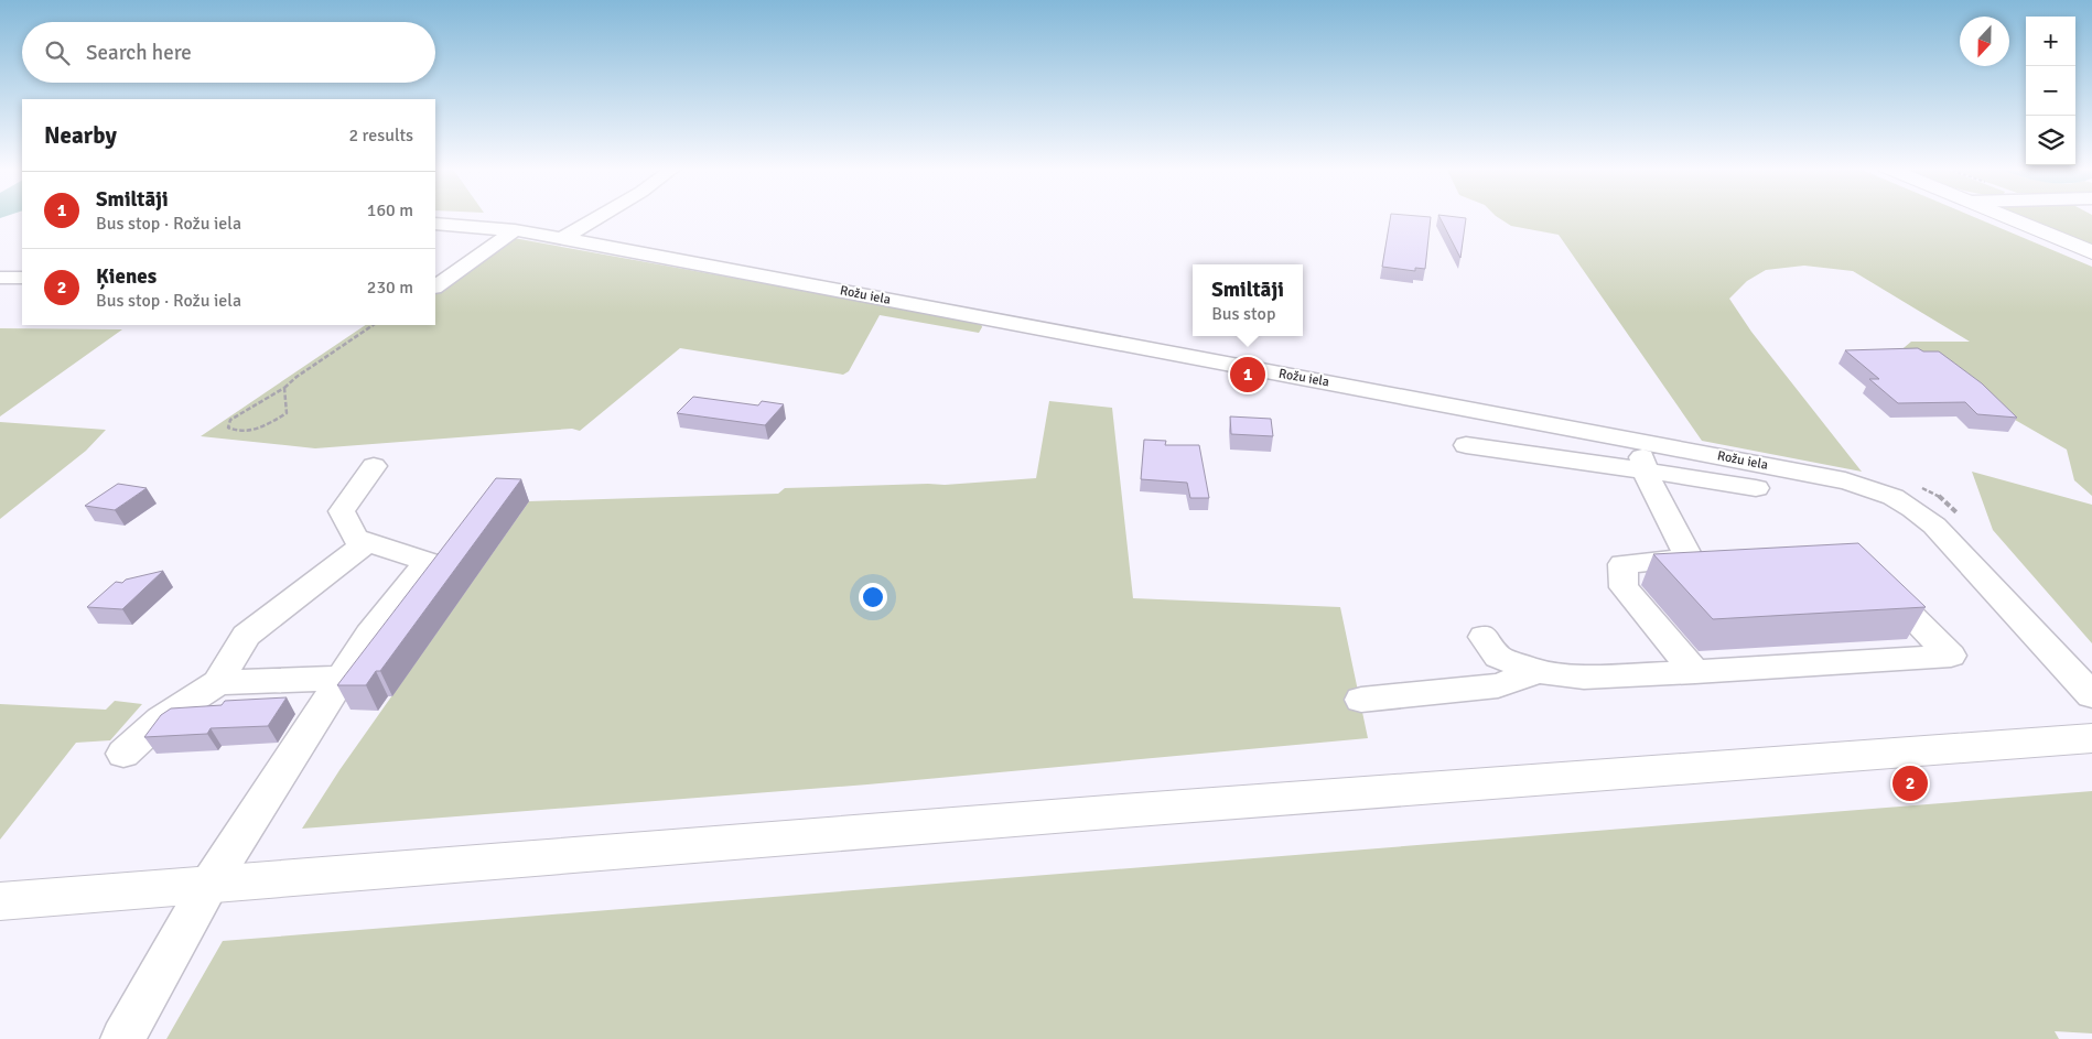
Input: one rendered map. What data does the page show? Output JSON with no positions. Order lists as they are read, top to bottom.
{
  "streets": {
    "street": ["Rožu iela"]
  },
  "north": "bottom",
  "page": {
    "map_buttons": ["+", "−"],
    "search": "Search here",
    "heading": ["Nearby", "2 results"],
    "list": [
      {
        "mark": "1",
        "name": "Smiltāji",
        "note": "Bus stop · Rožu iela",
        "value": "160 m"
      },
      {
        "mark": "2",
        "name": "Ķienes",
        "note": "Bus stop · Rožu iela",
        "value": "230 m"
      }
    ],
    "popup": ["Smiltāji", "Bus stop"],
    "pins": ["1", "2"]
  }
}
